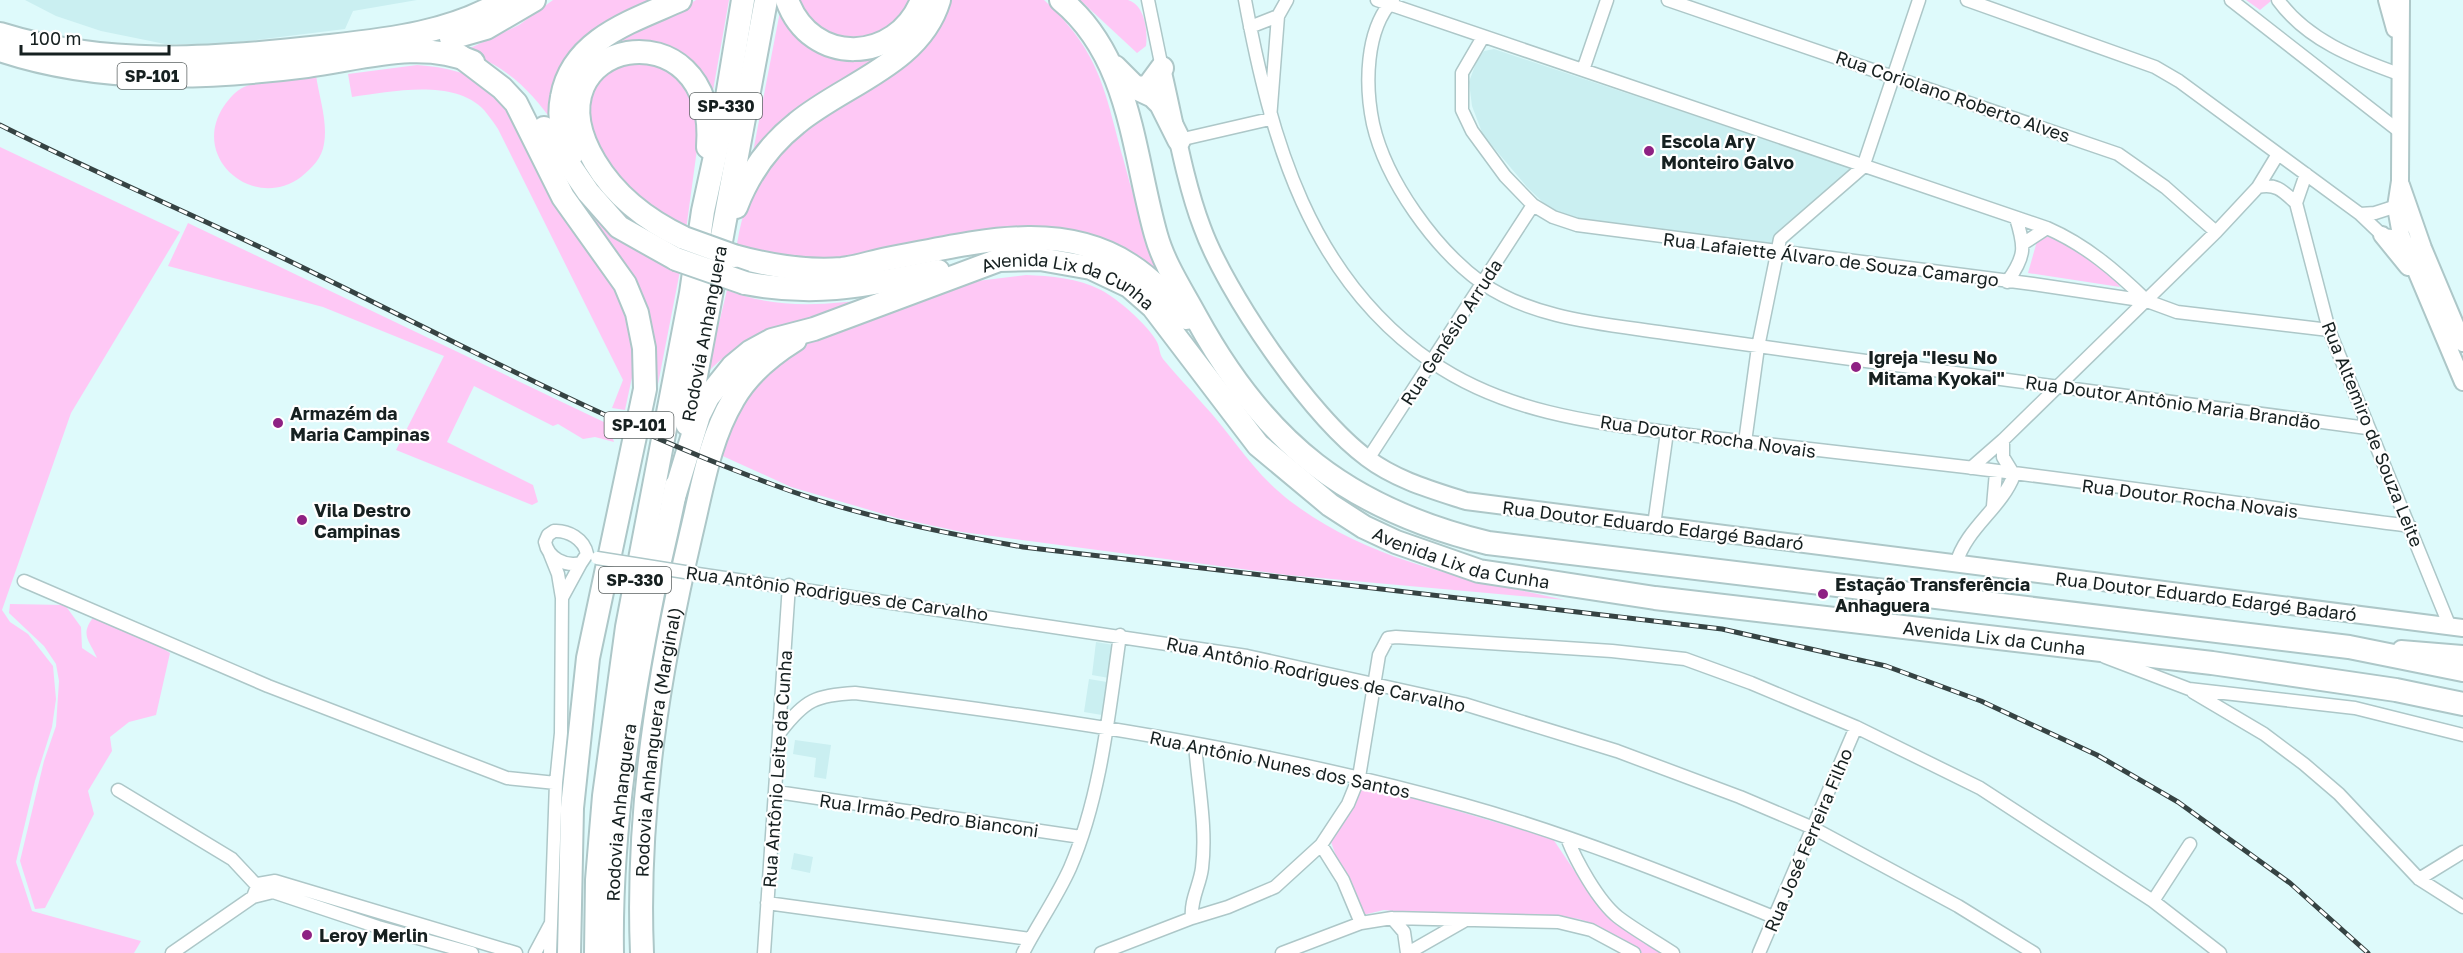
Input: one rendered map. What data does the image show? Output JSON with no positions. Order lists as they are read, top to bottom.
{
  "streets": {
    "highway": [
      "SP-101",
      "SP-330",
      "Avenida Lix da Cunha",
      "Rodovia Anhanguera",
      "Rodovia Anhanguera (Marginal)"
    ],
    "street": [
      "Rua Coriolano Roberto Alves",
      "Rua Lafaiette Álvaro de Souza Camargo",
      "Rua Genésio Arruda",
      "Rua Doutor Antônio Maria Brandão",
      "Rua Altemiro de Souza Leite",
      "Rua Doutor Rocha Novais",
      "Rua Doutor Eduardo Edargé Badaró",
      "Rua Antônio Rodrigues de Carvalho",
      "Rua Antônio Nunes dos Santos",
      "Rua Antônio Leite da Cunha",
      "Rua Irmão Pedro Bianconi",
      "Rua José Ferreira Filho"
    ]
  },
  "crossings": [
    ["Rua Lafaiette Álvaro de Souza Camargo", "Rua Genésio Arruda"],
    ["Rua Lafaiette Álvaro de Souza Camargo", "Rua Altemiro de Souza Leite"],
    ["Avenida Lix da Cunha", "Rodovia Anhanguera"],
    ["Avenida Lix da Cunha", "Rodovia Anhanguera (Marginal)"],
    ["Rua Genésio Arruda", "Rua Doutor Antônio Maria Brandão"],
    ["Rua Genésio Arruda", "Rua Doutor Rocha Novais"],
    ["Rua Genésio Arruda", "Rua Doutor Eduardo Edargé Badaró"],
    ["Rua Doutor Antônio Maria Brandão", "Rua Altemiro de Souza Leite"],
    ["Rua Altemiro de Souza Leite", "Rua Doutor Rocha Novais"],
    ["Rua Altemiro de Souza Leite", "Rua Doutor Eduardo Edargé Badaró"],
    ["Rua Antônio Rodrigues de Carvalho", "Rua Antônio Leite da Cunha"],
    ["Rua Antônio Rodrigues de Carvalho", "Rua José Ferreira Filho"],
    ["Rua Antônio Nunes dos Santos", "Rua Antônio Leite da Cunha"],
    ["Rua Antônio Nunes dos Santos", "Rua José Ferreira Filho"],
    ["Rua Antônio Leite da Cunha", "Rua Irmão Pedro Bianconi"]
  ],
  "places": [
    "Escola Ary Monteiro Galvo",
    "Igreja \"Iesu No Mitama Kyokai\"",
    "Armazém da Maria Campinas",
    "Vila Destro Campinas",
    "Estação Transferência Anhaguera",
    "Leroy Merlin"
  ],
  "scale_bar": "100 m"
}
